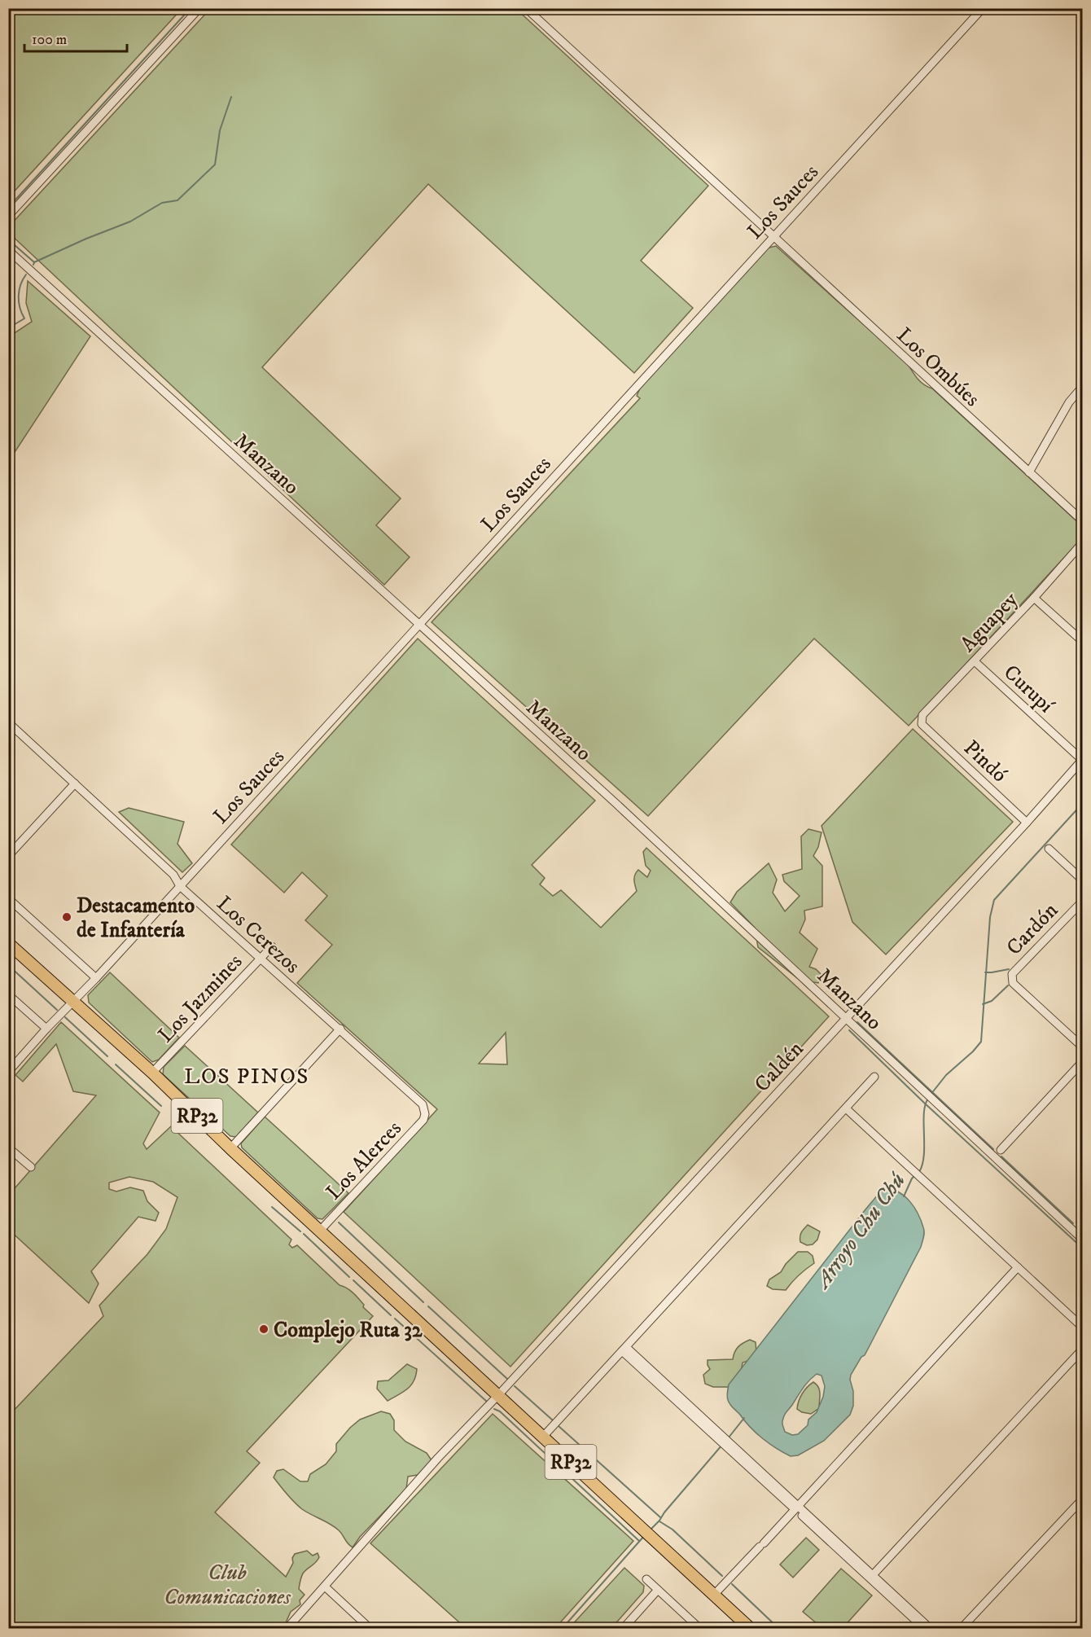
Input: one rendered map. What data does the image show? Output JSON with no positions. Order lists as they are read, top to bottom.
{
  "streets": {
    "main road": ["RP32"],
    "street": [
      "Los Sauces",
      "Los Ombúes",
      "Manzano",
      "Aguapey",
      "Curupí",
      "Pindó",
      "Cardón",
      "Los Cerezos",
      "Los Jazmines",
      "Caldén",
      "Los Alerces"
    ]
  },
  "crossings": [
    ["Los Sauces", "Los Ombúes"],
    ["Los Sauces", "Manzano"],
    ["Los Sauces", "Los Cerezos"],
    ["Los Sauces", "RP32"],
    ["Manzano", "Caldén"],
    ["Aguapey", "Curupí"],
    ["Aguapey", "Pindó"],
    ["Curupí", "Caldén"],
    ["Pindó", "Caldén"],
    ["Los Cerezos", "Los Jazmines"],
    ["Los Cerezos", "Los Alerces"],
    ["Los Jazmines", "RP32"],
    ["Caldén", "RP32"],
    ["RP32", "Los Alerces"]
  ],
  "districts": ["LOS PINOS"],
  "water": ["Arroyo Chu Chú"],
  "parks": ["Club Comunicaciones"],
  "places": ["Destacamento de Infantería", "Complejo Ruta 32"],
  "scale_bar": "100 m"
}
